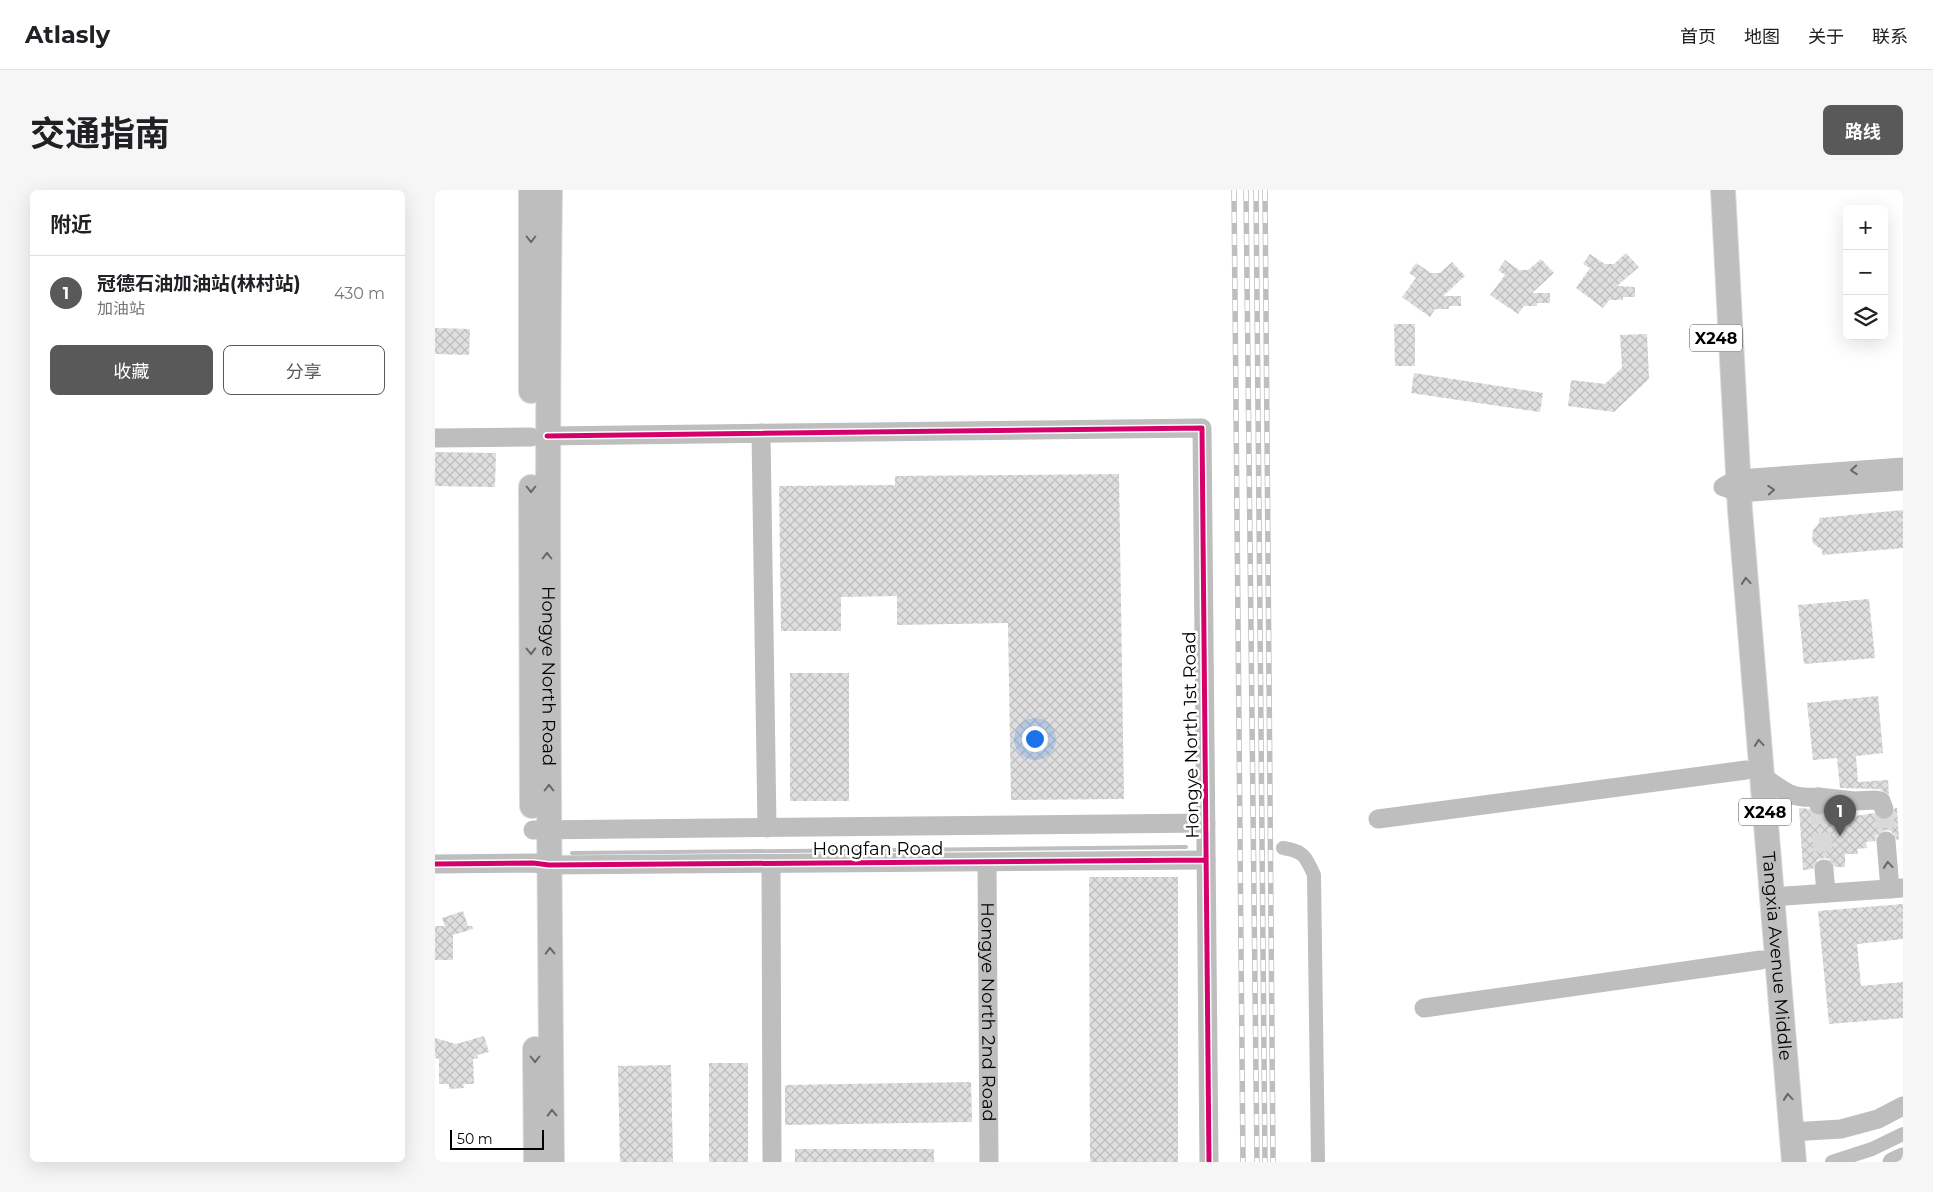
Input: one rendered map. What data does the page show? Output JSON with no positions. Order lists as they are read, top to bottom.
{
  "streets": {
    "main road": ["X248", "Hongye North Road", "Tangxia Avenue Middle"],
    "street": ["Hongye North 1st Road", "Hongfan Road", "Hongye North 2nd Road"]
  },
  "crossings": [
    ["X248", "Tangxia Avenue Middle"],
    ["Hongye North Road", "Hongfan Road"],
    ["Hongye North 1st Road", "Hongfan Road"],
    ["Hongfan Road", "Hongye North 2nd Road"]
  ],
  "scale_bar": "50 m",
  "page": {
    "header": "Atlasly",
    "nav": [
      "首页",
      "地图",
      "关于",
      "联系"
    ],
    "title": "交通指南",
    "buttons": [
      "路线",
      ["收藏", "分享"]
    ],
    "heading": "附近",
    "map_buttons": ["+", "−"],
    "list": [
      {
        "mark": "1",
        "name": "冠德石油加油站(林村站)",
        "note": "加油站",
        "value": "430 m"
      }
    ],
    "pins": "1",
    "scale": "50 m"
  }
}
